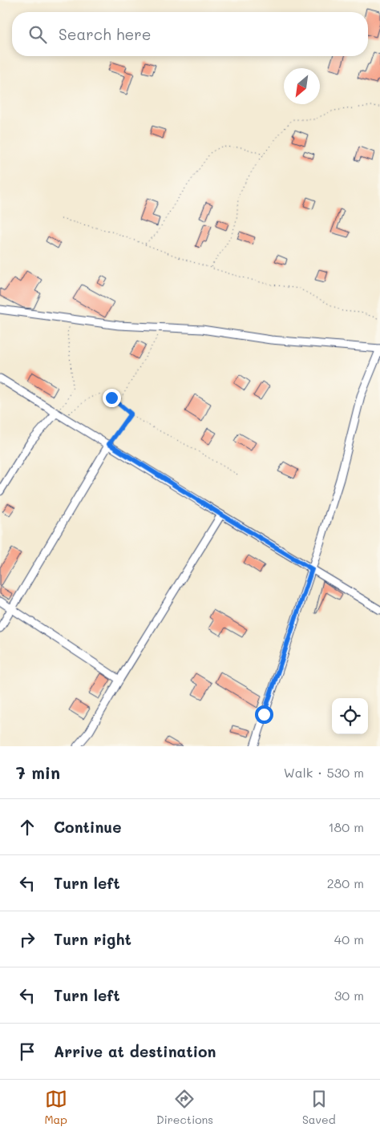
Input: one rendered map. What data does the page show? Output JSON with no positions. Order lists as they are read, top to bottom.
{
  "north": "bottom left",
  "page": {
    "search": "Search here",
    "heading": ["7 min", "Walk · 530 m"],
    "list": [
      ["Continue", "180 m"],
      ["Turn left", "280 m"],
      ["Turn right", "40 m"],
      ["Turn left", "30 m"],
      "Arrive at destination"
    ],
    "nav": ["Map", "Directions", "Saved"]
  }
}
